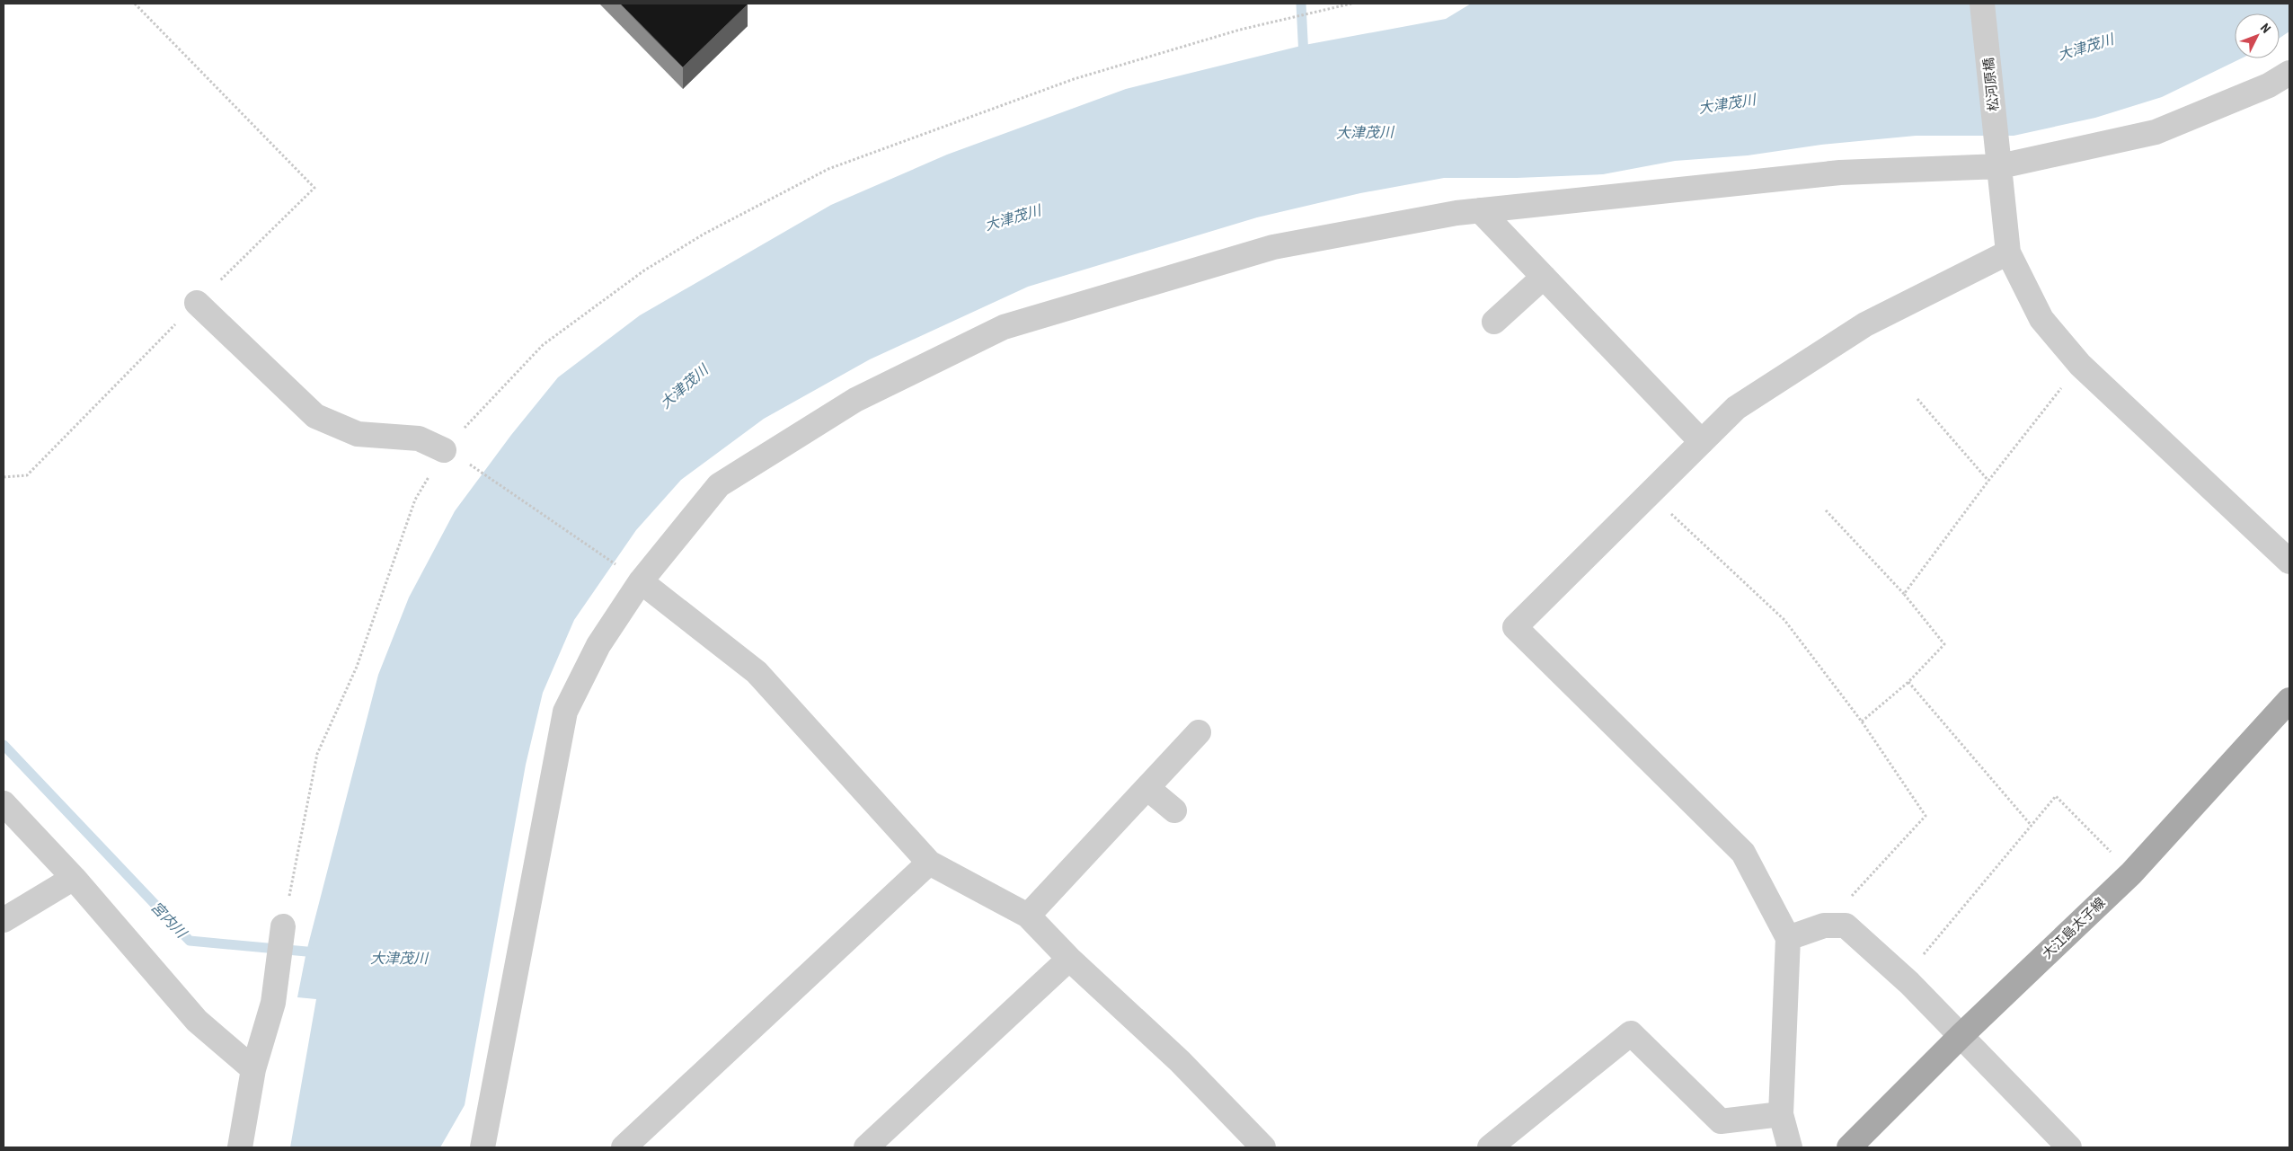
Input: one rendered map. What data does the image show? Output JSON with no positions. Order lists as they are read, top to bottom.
{
  "streets": {
    "main road": ["大江島太子線"],
    "street": ["松河原橋"]
  },
  "water": ["大津茂川", "宮内川"],
  "north": "top right"
}
